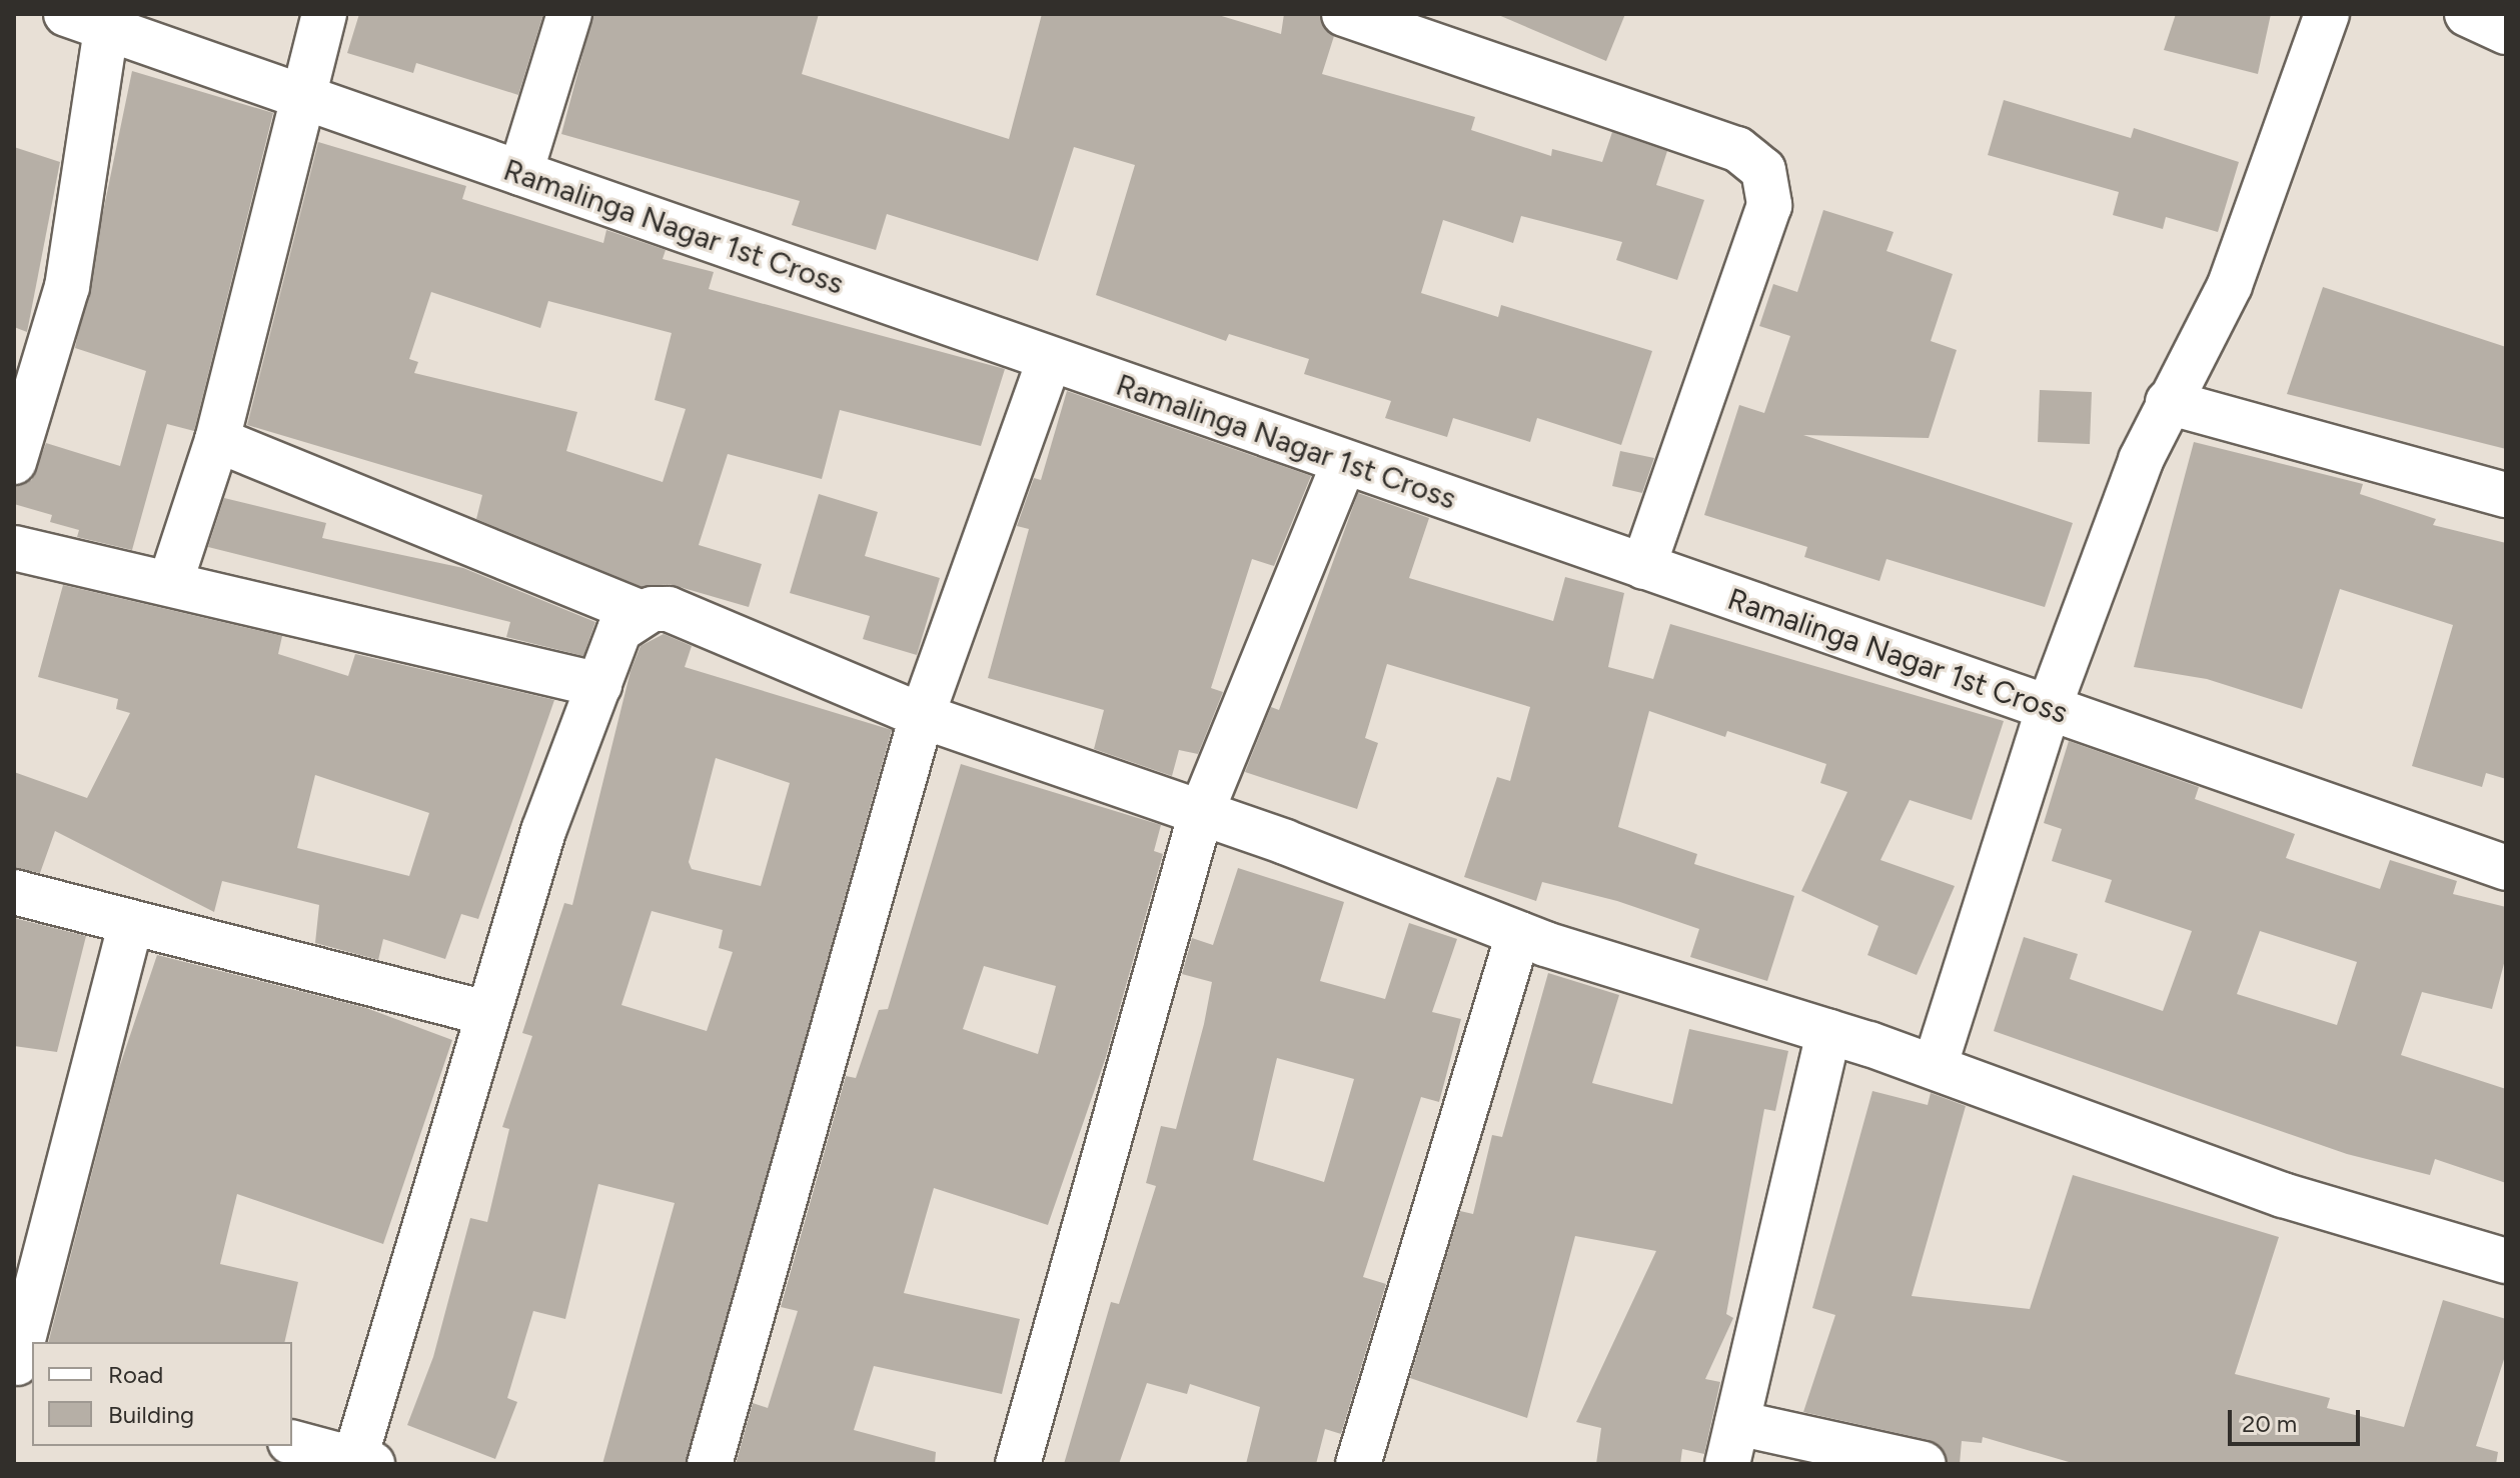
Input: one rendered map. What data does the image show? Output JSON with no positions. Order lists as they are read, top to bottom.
{
  "streets": {
    "street": ["Ramalinga Nagar 1st Cross"]
  },
  "legend": ["Road", "Building"],
  "scale_bar": "20 m"
}
